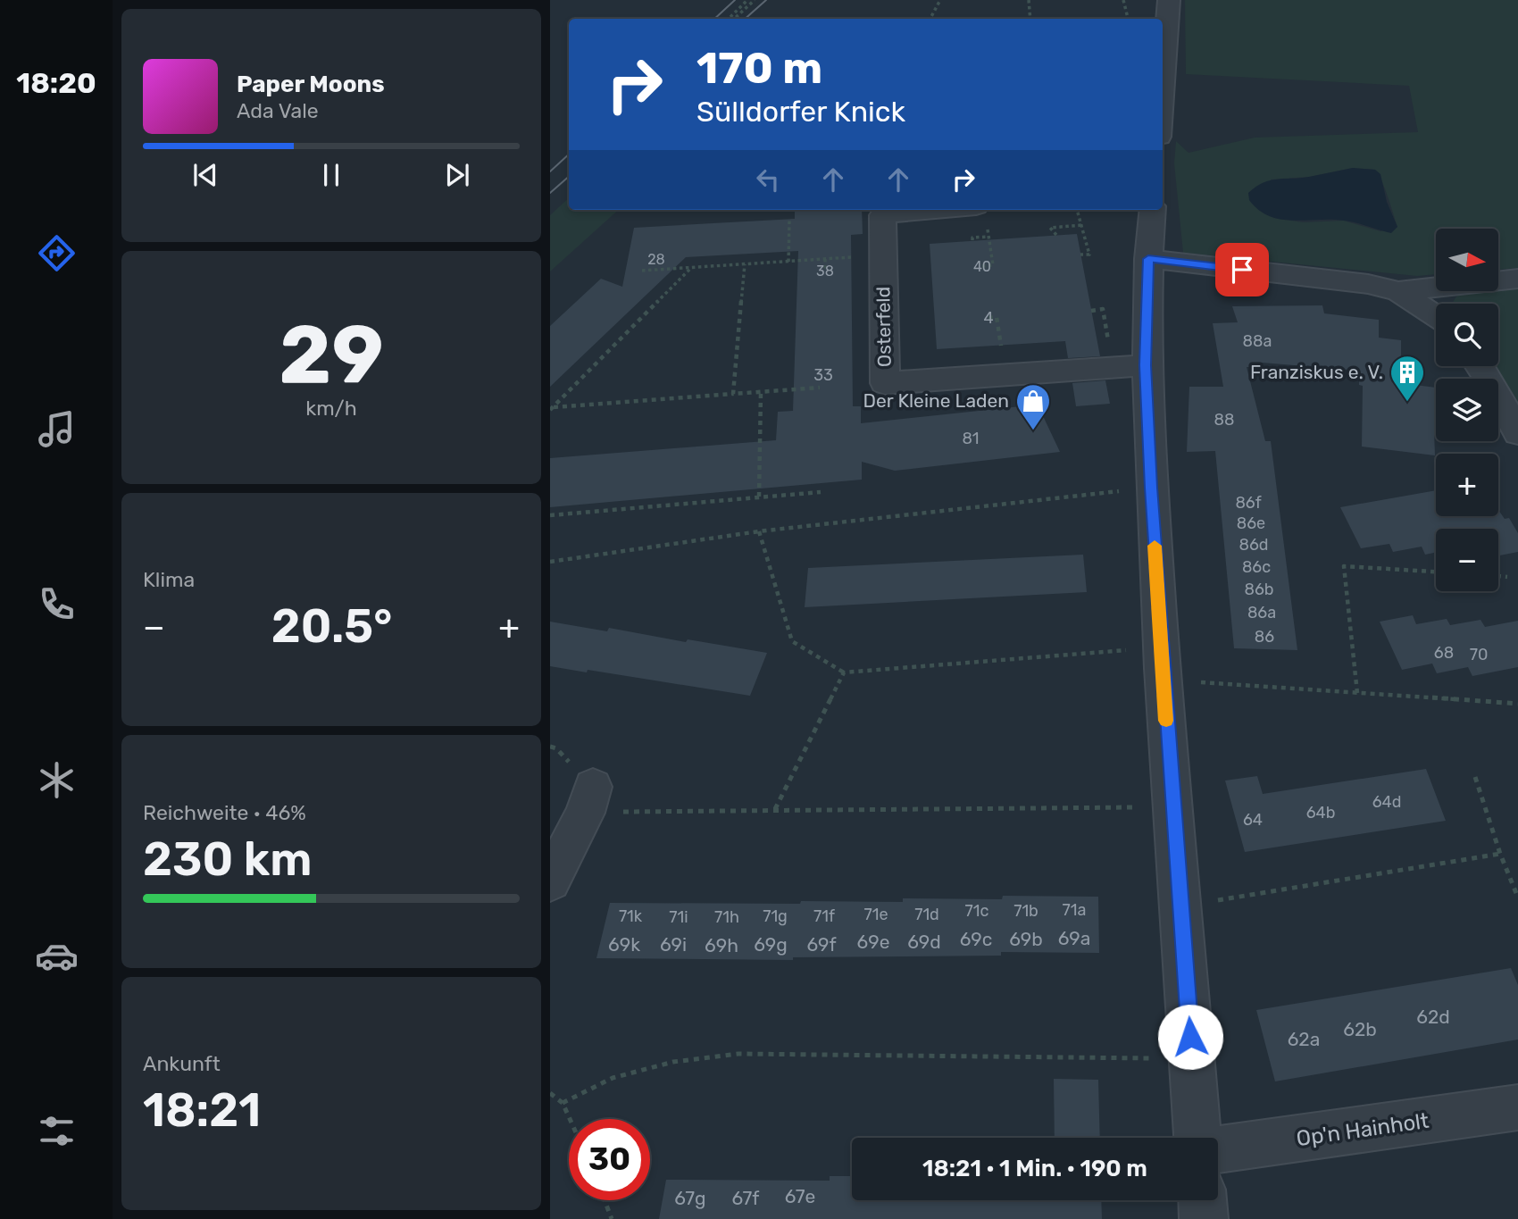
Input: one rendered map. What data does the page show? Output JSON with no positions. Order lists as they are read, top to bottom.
{
  "streets": {
    "street": ["Osterfeld", "Op'n Hainholt"]
  },
  "places": {
    "building": ["Franziskus e. V."],
    "shop": ["Der Kleine Laden"]
  },
  "house_numbers": [
    "28",
    "40",
    "38",
    "4",
    "88a",
    "33",
    "88",
    "81",
    "86f",
    "86e",
    "86d",
    "86c",
    "86b",
    "86a",
    "86",
    "68",
    "70",
    "64d",
    "64b",
    "64",
    "71a",
    "71c",
    "71b",
    "71e",
    "71d",
    "71k",
    "71g",
    "71f",
    "71i",
    "71h",
    "69a",
    "69c",
    "69b",
    "69e",
    "69d",
    "69k",
    "69i",
    "69g",
    "69f",
    "69h",
    "62d",
    "62b",
    "62a",
    "67e",
    "67g",
    "67f"
  ],
  "north": "right",
  "page": {
    "tabs": "18:20",
    "turn": ["170 m", "Sülldorfer Knick"],
    "song": ["Paper Moons", "Ada Vale"],
    "map_buttons": ["+", "−"],
    "tile": [
      ["29", "km/h"],
      "Klima",
      ["Reichweite · 46%", "230 km"],
      ["Ankunft", "18:21"]
    ],
    "heat": ["−", "20.5°", "+"],
    "limit": "30",
    "trip": "18:21 · 1 Min. · 190 m"
  }
}
